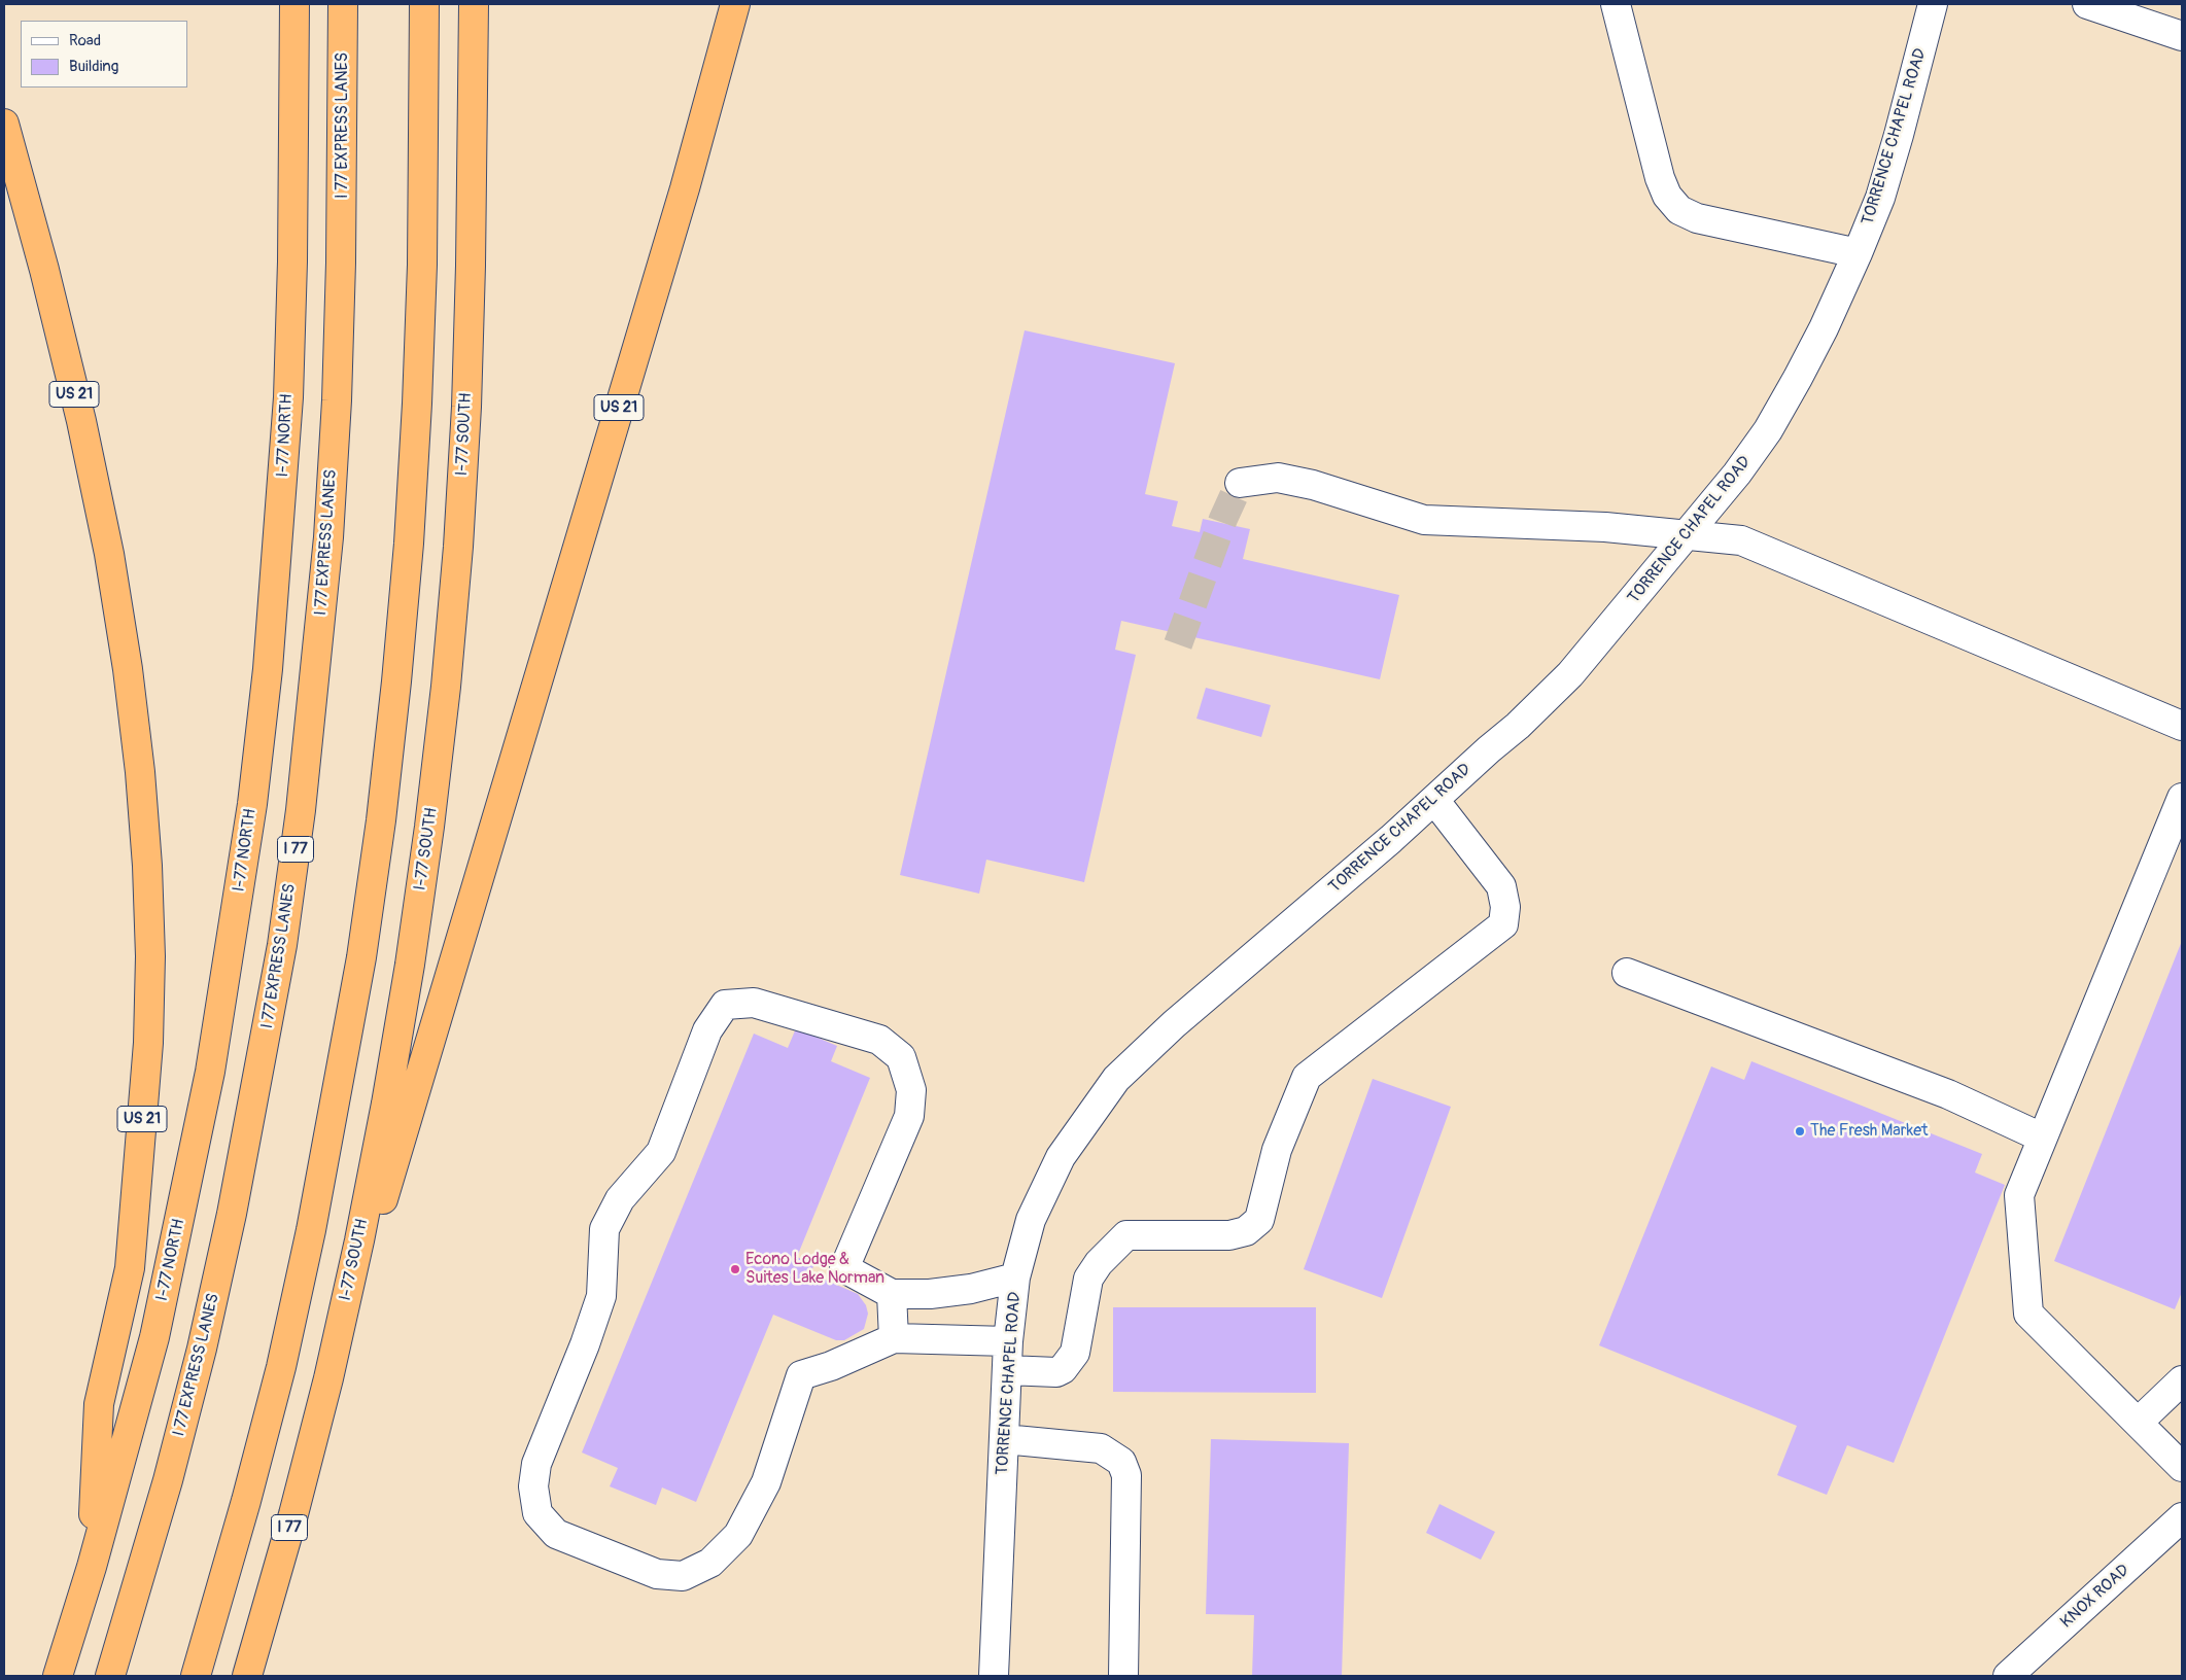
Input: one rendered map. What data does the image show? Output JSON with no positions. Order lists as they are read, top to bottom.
{
  "streets": {
    "highway": [
      "I 77 EXPRESS LANES",
      "US 21",
      "I-77 SOUTH",
      "I-77 NORTH",
      "I 77"
    ],
    "street": ["TORRENCE CHAPEL ROAD", "KNOX ROAD"]
  },
  "crossings": [
    ["US 21", "I-77 SOUTH"],
    ["US 21", "I-77 NORTH"]
  ],
  "places": ["The Fresh Market", "Econo Lodge & Suites Lake Norman"],
  "legend": ["Road", "Building"]
}
